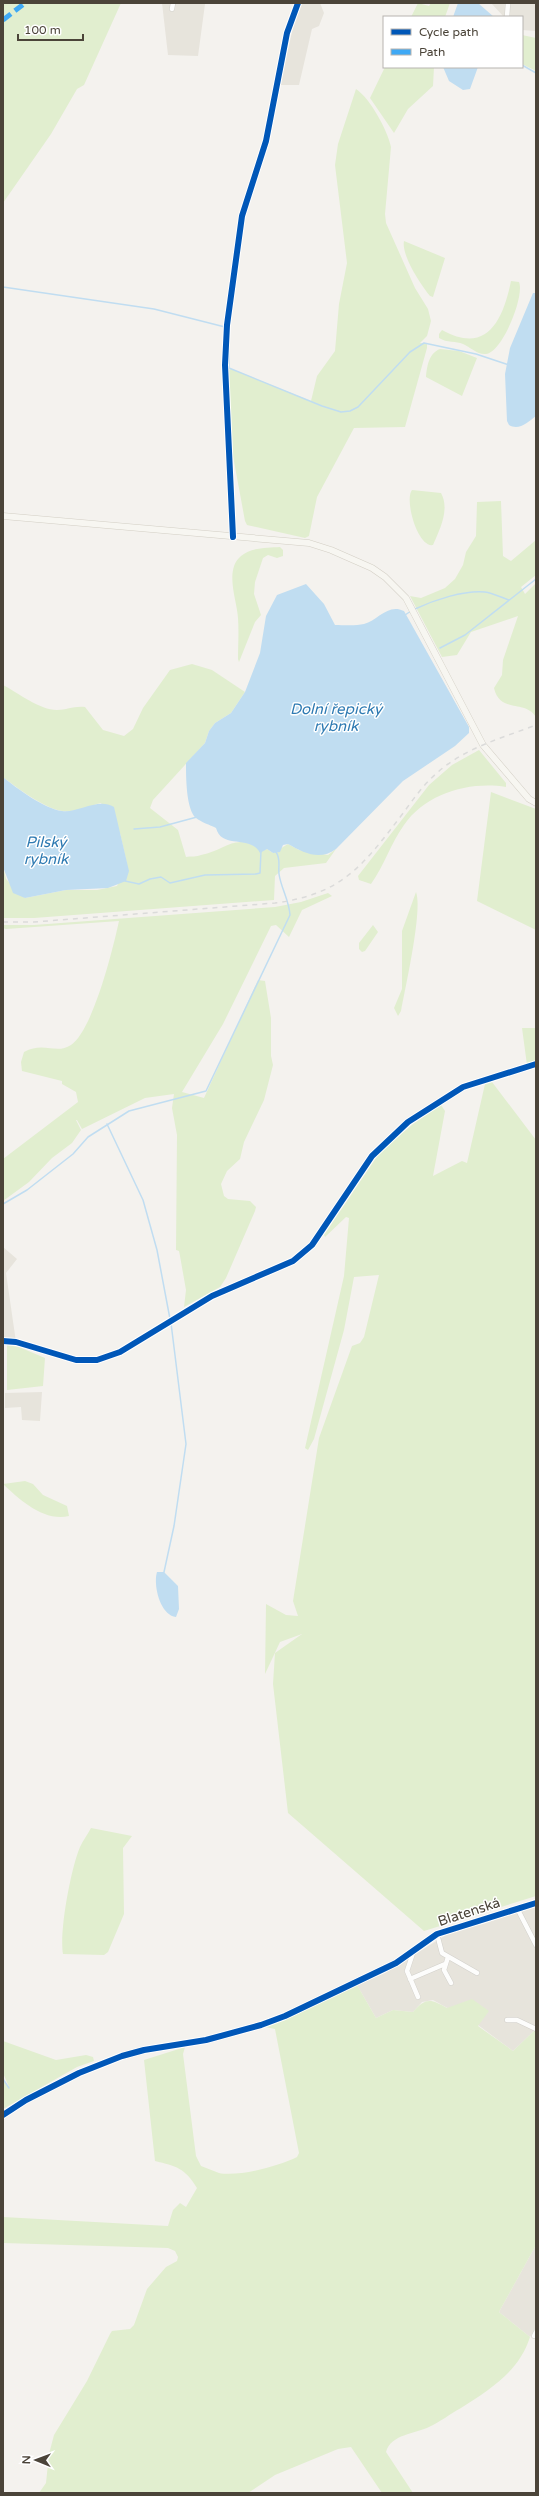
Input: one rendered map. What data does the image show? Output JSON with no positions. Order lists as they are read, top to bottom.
{
  "streets": {
    "street": ["Blatenská"]
  },
  "water": ["Dolní řepický rybník", "Pilský rybník"],
  "legend": ["Cycle path", "Path"],
  "scale_bar": "100 m",
  "north": "left"
}
